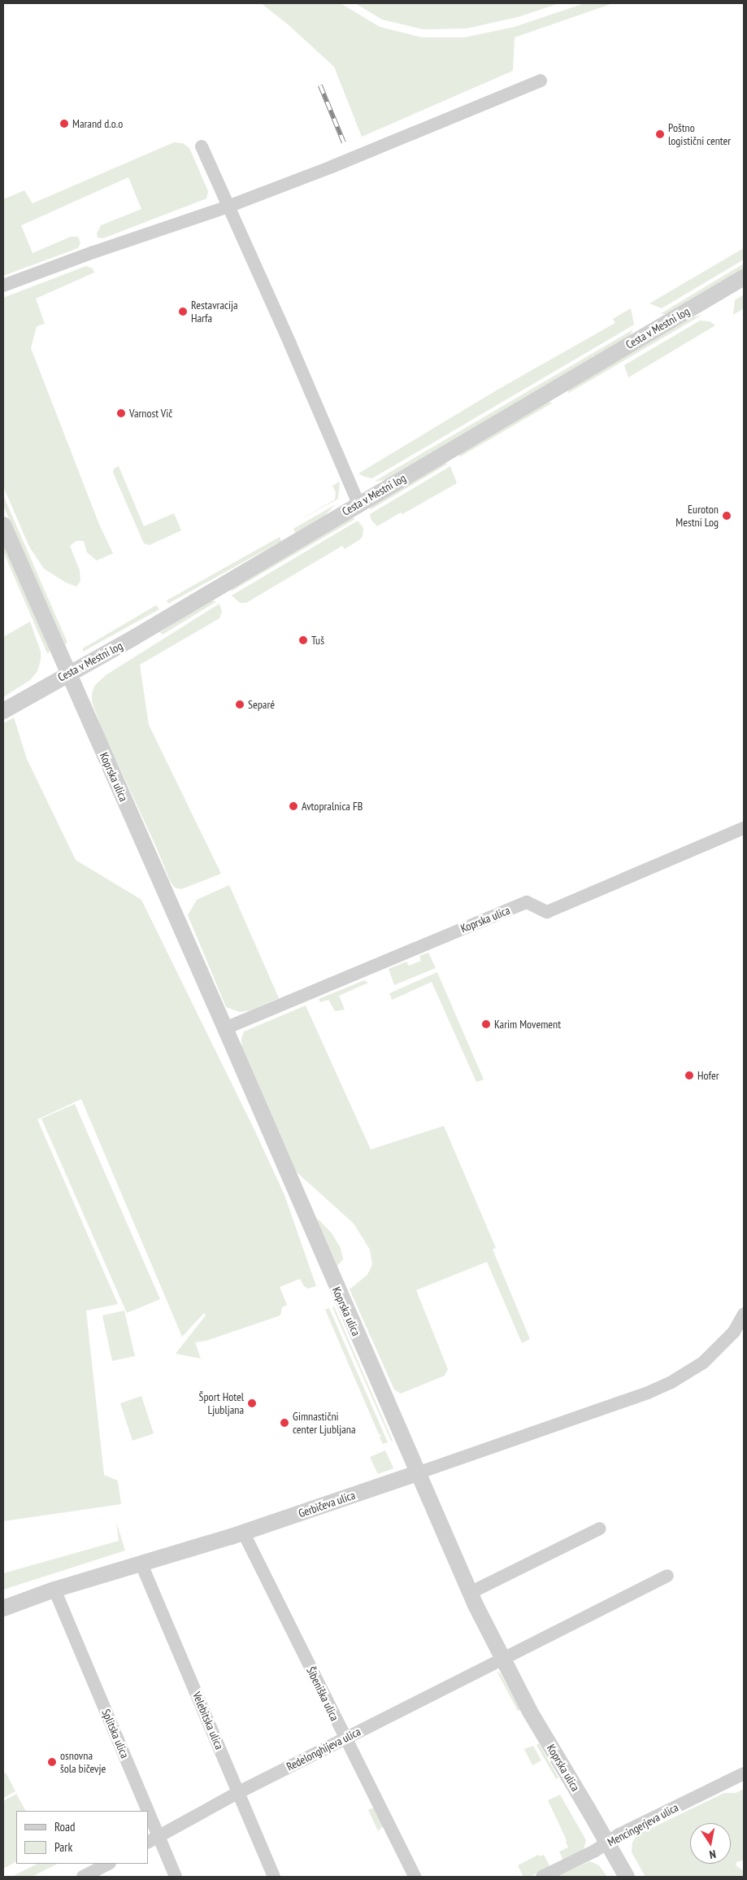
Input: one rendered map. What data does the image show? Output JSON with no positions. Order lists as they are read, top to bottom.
{
  "streets": {
    "street": [
      "Cesta v Mestni log",
      "Koprska ulica",
      "Gerbičeva ulica",
      "Šibeniška ulica",
      "Velebitska ulica",
      "Splitska ulica",
      "Redelonghijeva ulica",
      "Mencingerjeva ulica"
    ]
  },
  "crossings": [
    ["Cesta v Mestni log", "Koprska ulica"],
    ["Koprska ulica", "Gerbičeva ulica"],
    ["Koprska ulica", "Redelonghijeva ulica"],
    ["Koprska ulica", "Mencingerjeva ulica"],
    ["Gerbičeva ulica", "Šibeniška ulica"],
    ["Gerbičeva ulica", "Velebitska ulica"],
    ["Gerbičeva ulica", "Splitska ulica"],
    ["Šibeniška ulica", "Redelonghijeva ulica"],
    ["Velebitska ulica", "Redelonghijeva ulica"],
    ["Splitska ulica", "Redelonghijeva ulica"]
  ],
  "places": [
    "Marand d.o.o",
    "Poštno logistični center",
    "Restavracija Harfa",
    "Varnost Vič",
    "Euroton Mestni Log",
    "Tuš",
    "Separé",
    "Avtopralnica FB",
    "Karim Movement",
    "Hofer",
    "Šport Hotel Ljubljana",
    "Gimnastični center Ljubljana",
    "osnovna šola bičevje"
  ],
  "legend": ["Road", "Park"],
  "north": "bottom"
}
